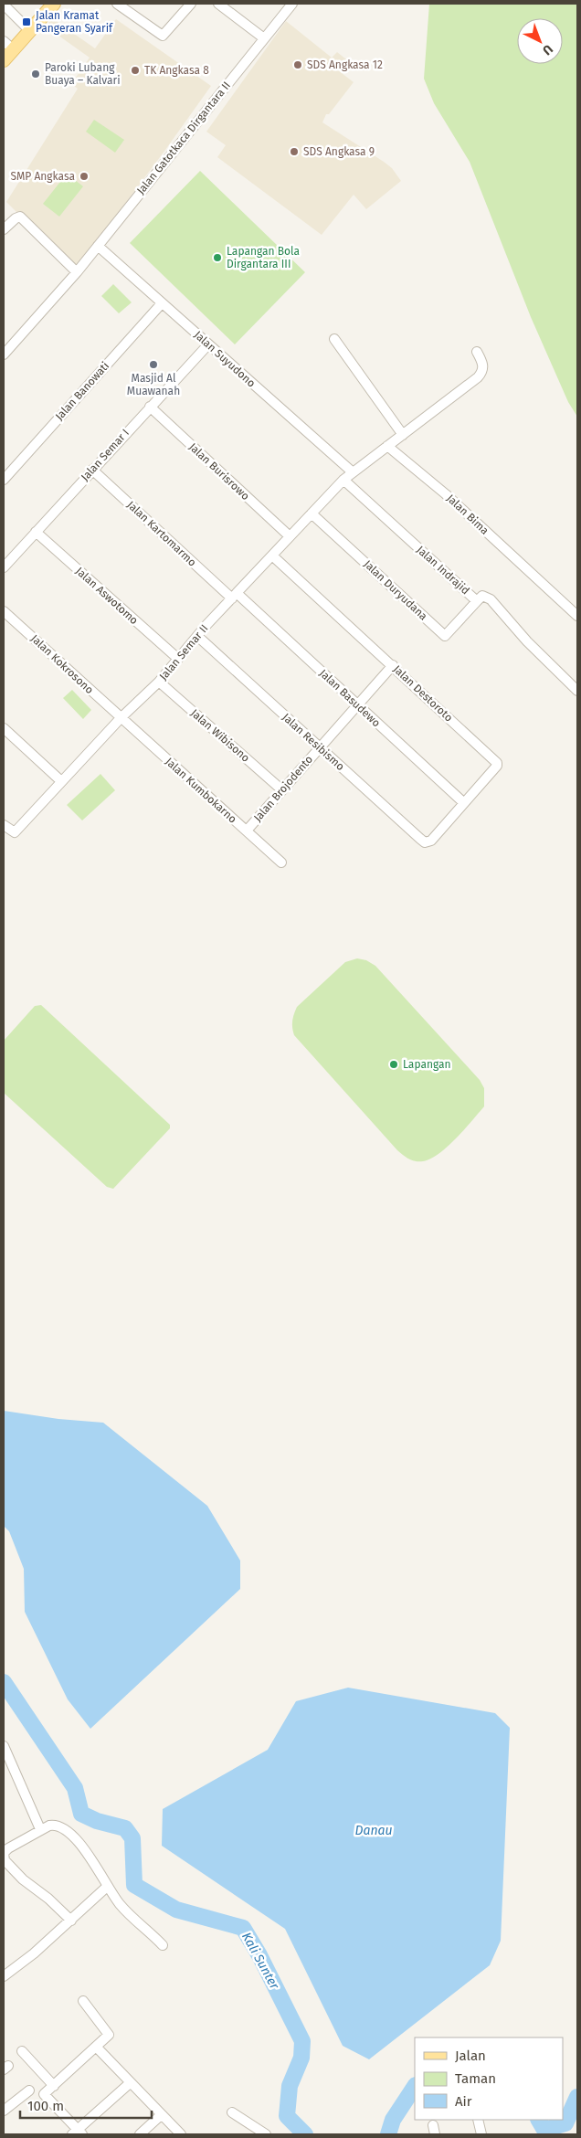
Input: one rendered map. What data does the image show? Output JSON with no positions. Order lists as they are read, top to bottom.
{
  "streets": {
    "street": [
      "Jalan Gatotkaca Dirgantara II",
      "Jalan Suyudono",
      "Jalan Banowati",
      "Jalan Semar I",
      "Jalan Burisrowo",
      "Jalan Bima",
      "Jalan Kartomarmo",
      "Jalan Indrajid",
      "Jalan Duryudana",
      "Jalan Aswotomo",
      "Jalan Semar II",
      "Jalan Kokrosono",
      "Jalan Destoroto",
      "Jalan Basudewo",
      "Jalan Wibisono",
      "Jalan Resibismo",
      "Jalan Brojodento",
      "Jalan Kumbokarno"
    ]
  },
  "crossings": [
    ["Jalan Gatotkaca Dirgantara II", "Jalan Suyudono"],
    ["Jalan Suyudono", "Jalan Banowati"],
    ["Jalan Suyudono", "Jalan Semar I"],
    ["Jalan Suyudono", "Jalan Semar II"],
    ["Jalan Semar I", "Jalan Burisrowo"],
    ["Jalan Semar I", "Jalan Kartomarmo"],
    ["Jalan Semar I", "Jalan Aswotomo"],
    ["Jalan Burisrowo", "Jalan Semar II"],
    ["Jalan Kartomarmo", "Jalan Semar II"],
    ["Jalan Kartomarmo", "Jalan Basudewo"],
    ["Jalan Indrajid", "Jalan Duryudana"],
    ["Jalan Indrajid", "Jalan Semar II"],
    ["Jalan Duryudana", "Jalan Semar II"],
    ["Jalan Aswotomo", "Jalan Semar II"],
    ["Jalan Semar II", "Jalan Kokrosono"],
    ["Jalan Semar II", "Jalan Destoroto"],
    ["Jalan Semar II", "Jalan Basudewo"],
    ["Jalan Semar II", "Jalan Wibisono"],
    ["Jalan Semar II", "Jalan Resibismo"],
    ["Jalan Semar II", "Jalan Kumbokarno"],
    ["Jalan Kokrosono", "Jalan Kumbokarno"],
    ["Jalan Destoroto", "Jalan Basudewo"],
    ["Jalan Destoroto", "Jalan Resibismo"],
    ["Jalan Destoroto", "Jalan Brojodento"],
    ["Jalan Basudewo", "Jalan Brojodento"],
    ["Jalan Wibisono", "Jalan Brojodento"],
    ["Jalan Resibismo", "Jalan Brojodento"],
    ["Jalan Brojodento", "Jalan Kumbokarno"]
  ],
  "water": ["Danau", "Kali Sunter"],
  "places": {
    "transit": ["Jalan Kramat Pangeran Syarif"],
    "other": [
      "SDS Angkasa 12",
      "TK Angkasa 8",
      "Paroki Lubang Buaya – Kalvari",
      "SDS Angkasa 9",
      "SMP Angkasa",
      "Lapangan Bola Dirgantara III",
      "Masjid Al Muawanah",
      "Lapangan"
    ]
  },
  "legend": ["Jalan", "Taman", "Air"],
  "scale_bar": "100 m",
  "north": "bottom right"
}
